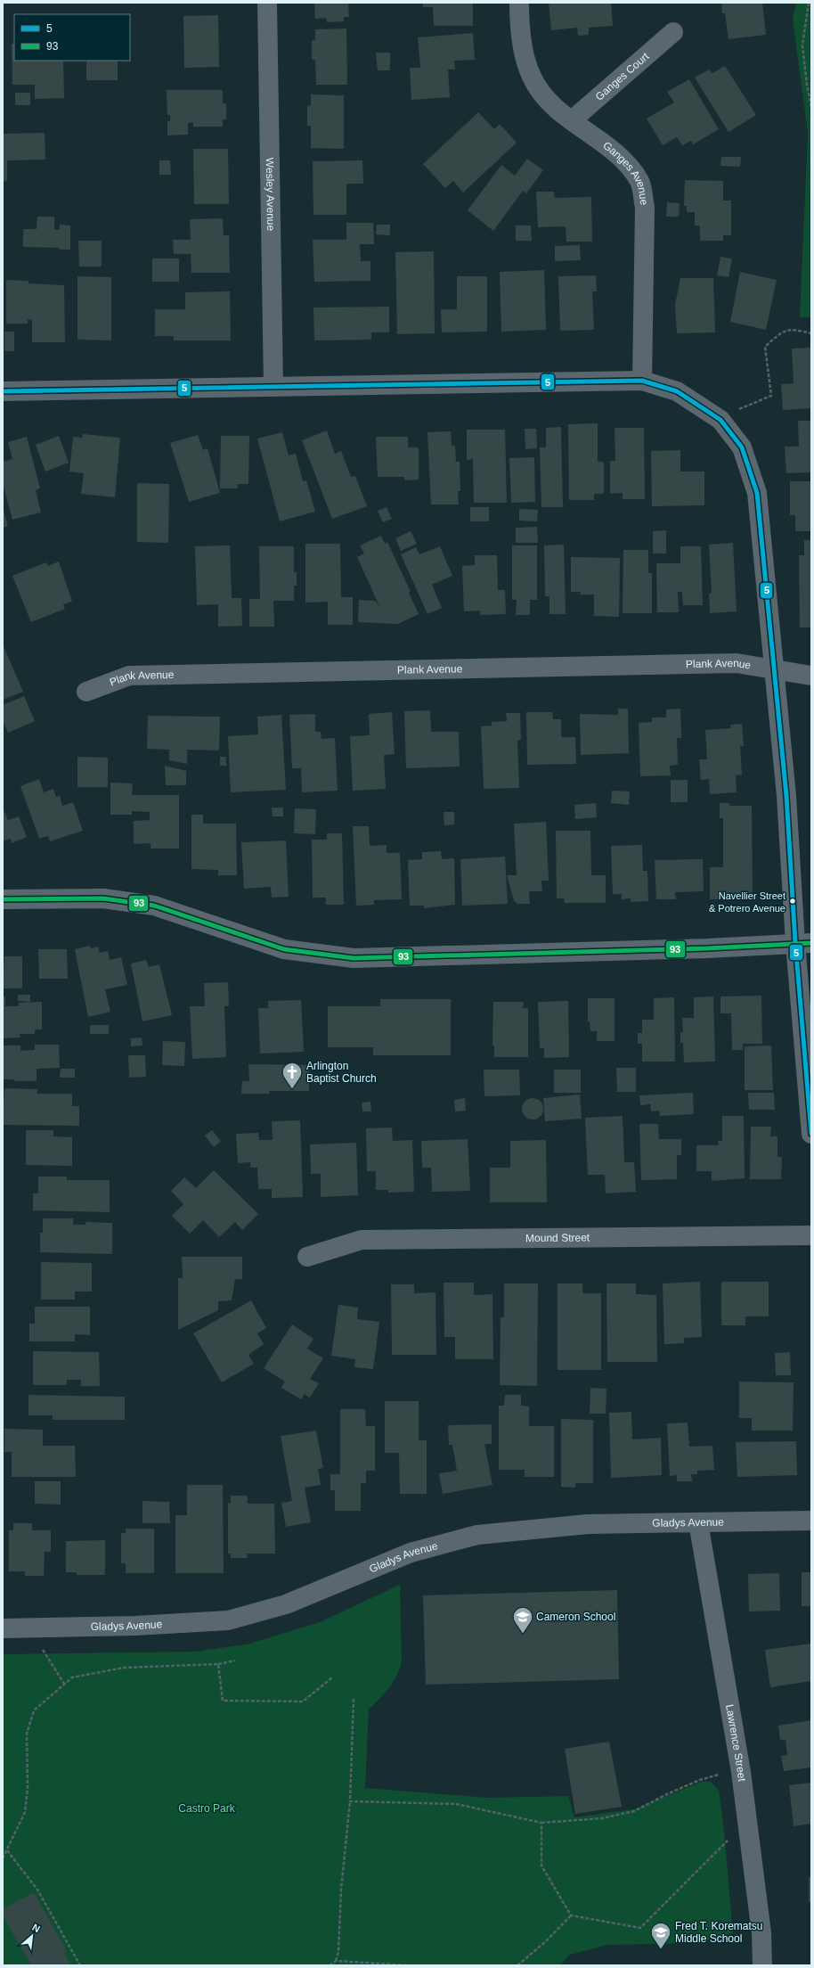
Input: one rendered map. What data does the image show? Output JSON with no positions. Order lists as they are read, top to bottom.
{
  "streets": {
    "street": [
      "Ganges Court",
      "Ganges Avenue",
      "Wesley Avenue",
      "Plank Avenue",
      "Mound Street",
      "Gladys Avenue",
      "Lawrence Street"
    ]
  },
  "crossings": [
    ["Ganges Court", "Ganges Avenue"],
    ["Gladys Avenue", "Lawrence Street"]
  ],
  "parks": ["Castro Park"],
  "places": {
    "other": ["Navellier Street & Potrero Avenue"],
    "church": ["Arlington Baptist Church"],
    "school or university": ["Cameron School", "Fred T. Korematsu Middle School"]
  },
  "lines": ["transit line 5", "transit line 93"],
  "legend": ["5", "93"],
  "north": "top right"
}
